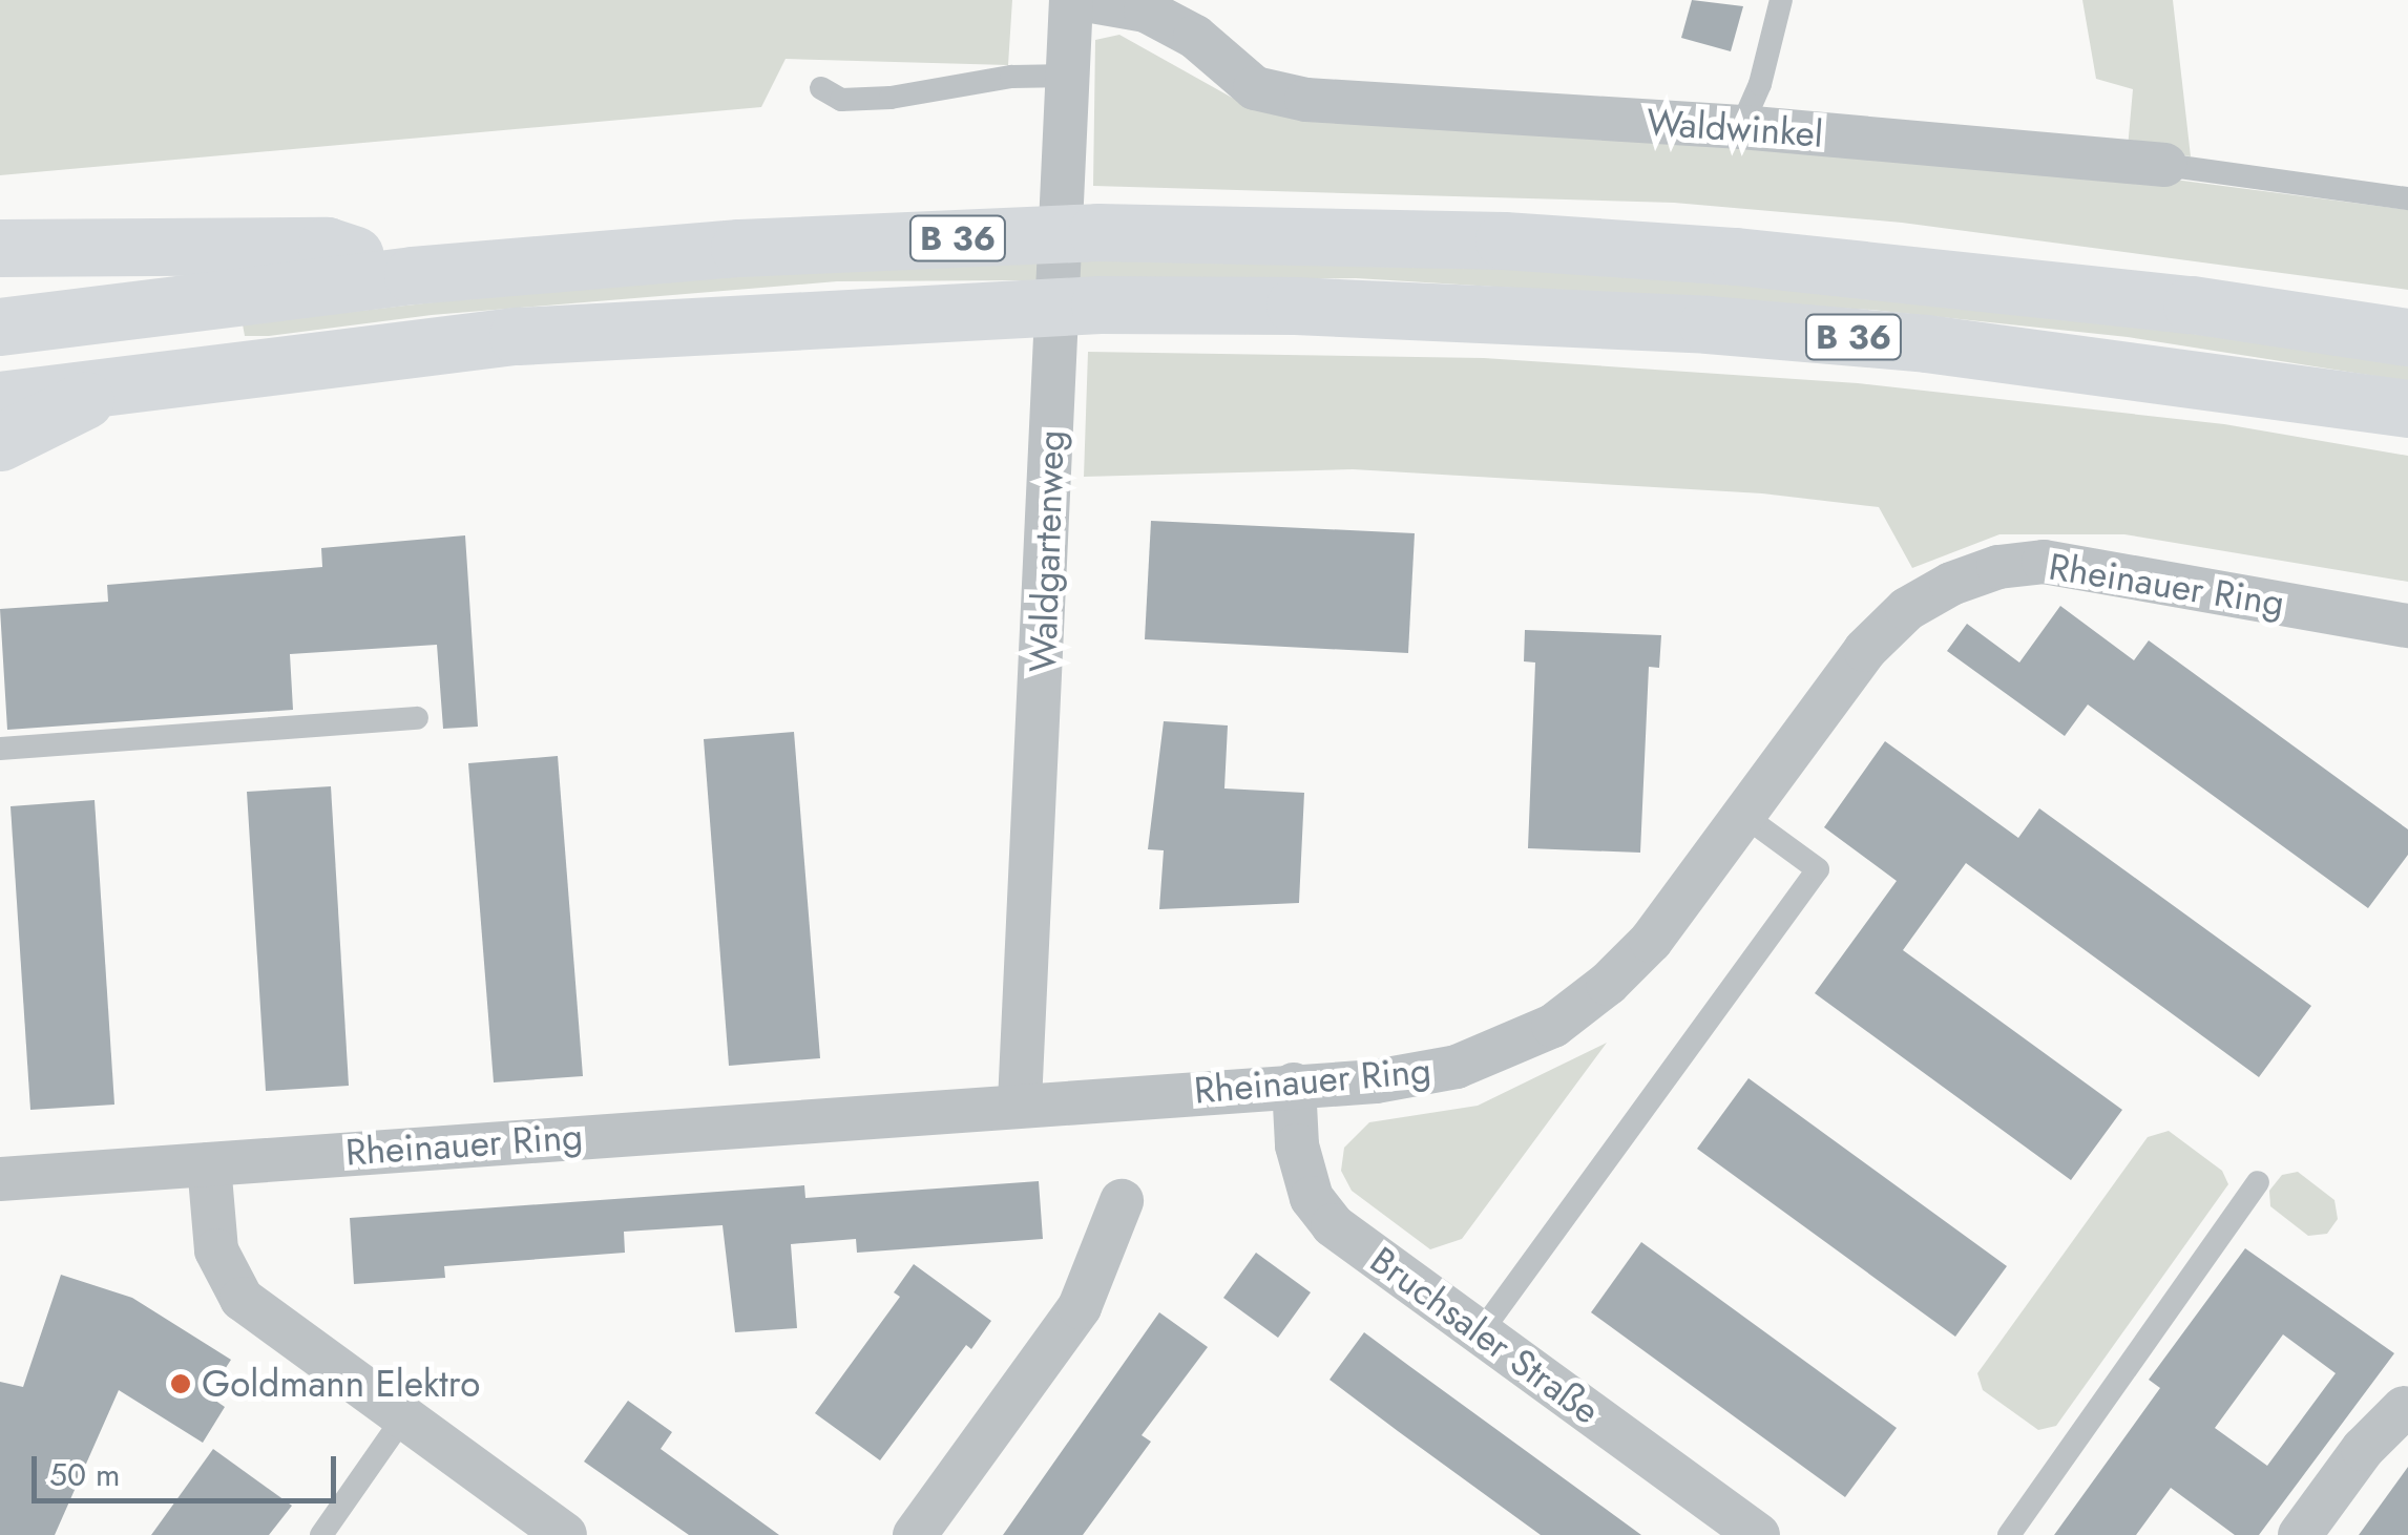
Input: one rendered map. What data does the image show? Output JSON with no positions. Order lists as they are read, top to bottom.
{
  "streets": {
    "highway": ["B 36"],
    "street": [
      "Waldwinkel",
      "Waldgartenweg",
      "Rheinauer Ring",
      "Bruchsaler Straße"
    ]
  },
  "crossings": [
    ["Waldgartenweg", "Rheinauer Ring"],
    ["Rheinauer Ring", "Bruchsaler Straße"]
  ],
  "places": ["Goldmann Elektro"],
  "scale_bar": "50 m"
}
